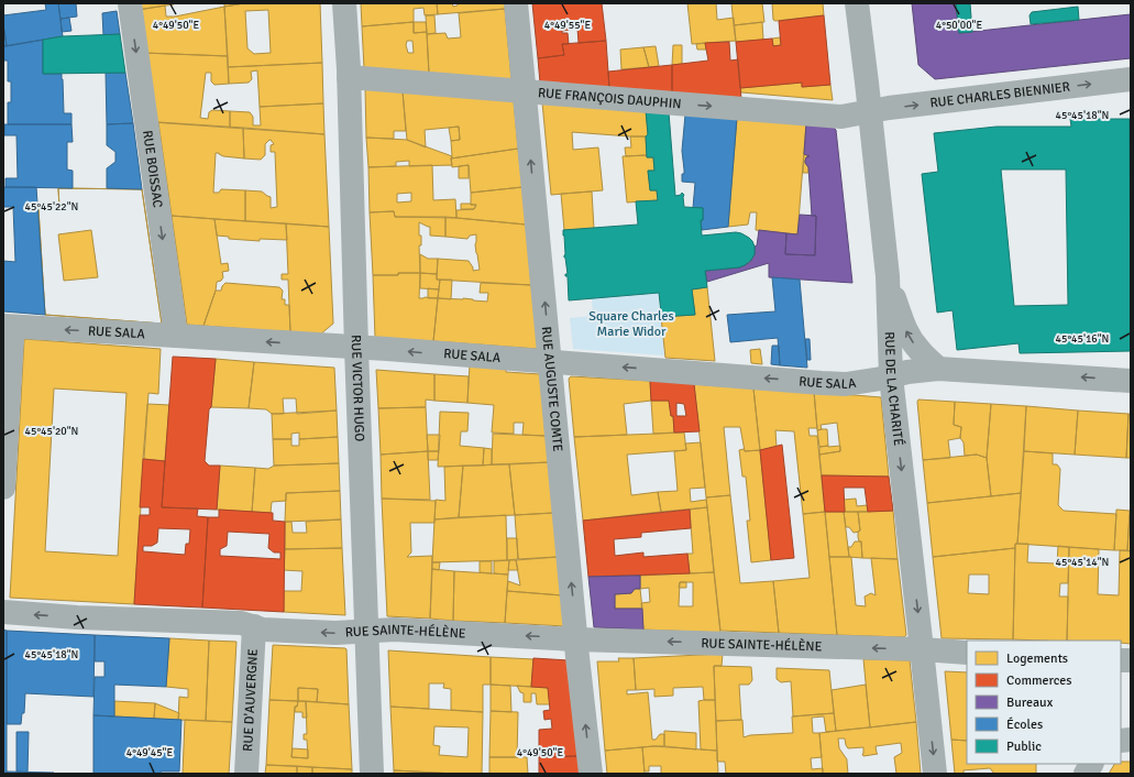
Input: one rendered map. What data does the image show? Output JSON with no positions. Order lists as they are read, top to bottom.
{
  "streets": {
    "street": [
      "RUE CHARLES BIENNIER",
      "RUE FRANÇOIS DAUPHIN",
      "RUE BOISSAC",
      "RUE SALA",
      "RUE VICTOR HUGO",
      "RUE AUGUSTE COMTE",
      "RUE DE LA CHARITÉ",
      "RUE SAINTE-HÉLÈNE",
      "RUE D'AUVERGNE"
    ]
  },
  "crossings": [
    ["RUE CHARLES BIENNIER", "RUE FRANÇOIS DAUPHIN"],
    ["RUE CHARLES BIENNIER", "RUE DE LA CHARITÉ"],
    ["RUE FRANÇOIS DAUPHIN", "RUE VICTOR HUGO"],
    ["RUE FRANÇOIS DAUPHIN", "RUE AUGUSTE COMTE"],
    ["RUE FRANÇOIS DAUPHIN", "RUE DE LA CHARITÉ"],
    ["RUE BOISSAC", "RUE SALA"],
    ["RUE SALA", "RUE VICTOR HUGO"],
    ["RUE SALA", "RUE AUGUSTE COMTE"],
    ["RUE SALA", "RUE DE LA CHARITÉ"],
    ["RUE VICTOR HUGO", "RUE SAINTE-HÉLÈNE"],
    ["RUE AUGUSTE COMTE", "RUE SAINTE-HÉLÈNE"],
    ["RUE DE LA CHARITÉ", "RUE SAINTE-HÉLÈNE"],
    ["RUE SAINTE-HÉLÈNE", "RUE D'AUVERGNE"]
  ],
  "one_way": [
    "RUE CHARLES BIENNIER",
    "RUE FRANÇOIS DAUPHIN",
    "RUE BOISSAC",
    "RUE SALA",
    "RUE AUGUSTE COMTE",
    "RUE DE LA CHARITÉ",
    "RUE SAINTE-HÉLÈNE"
  ],
  "parks": ["Square Charles Marie Widor"],
  "legend": [
    "Logements",
    "Commerces",
    "Bureaux",
    "Écoles",
    "Public"
  ],
  "coordinates": [
    "4°49'50\"E",
    "4°49'55\"E",
    "4°50'00\"E",
    "45°45'18\"N",
    "45°45'22\"N",
    "45°45'16\"N",
    "45°45'20\"N",
    "45°45'14\"N",
    "4°49'45\"E"
  ]
}
